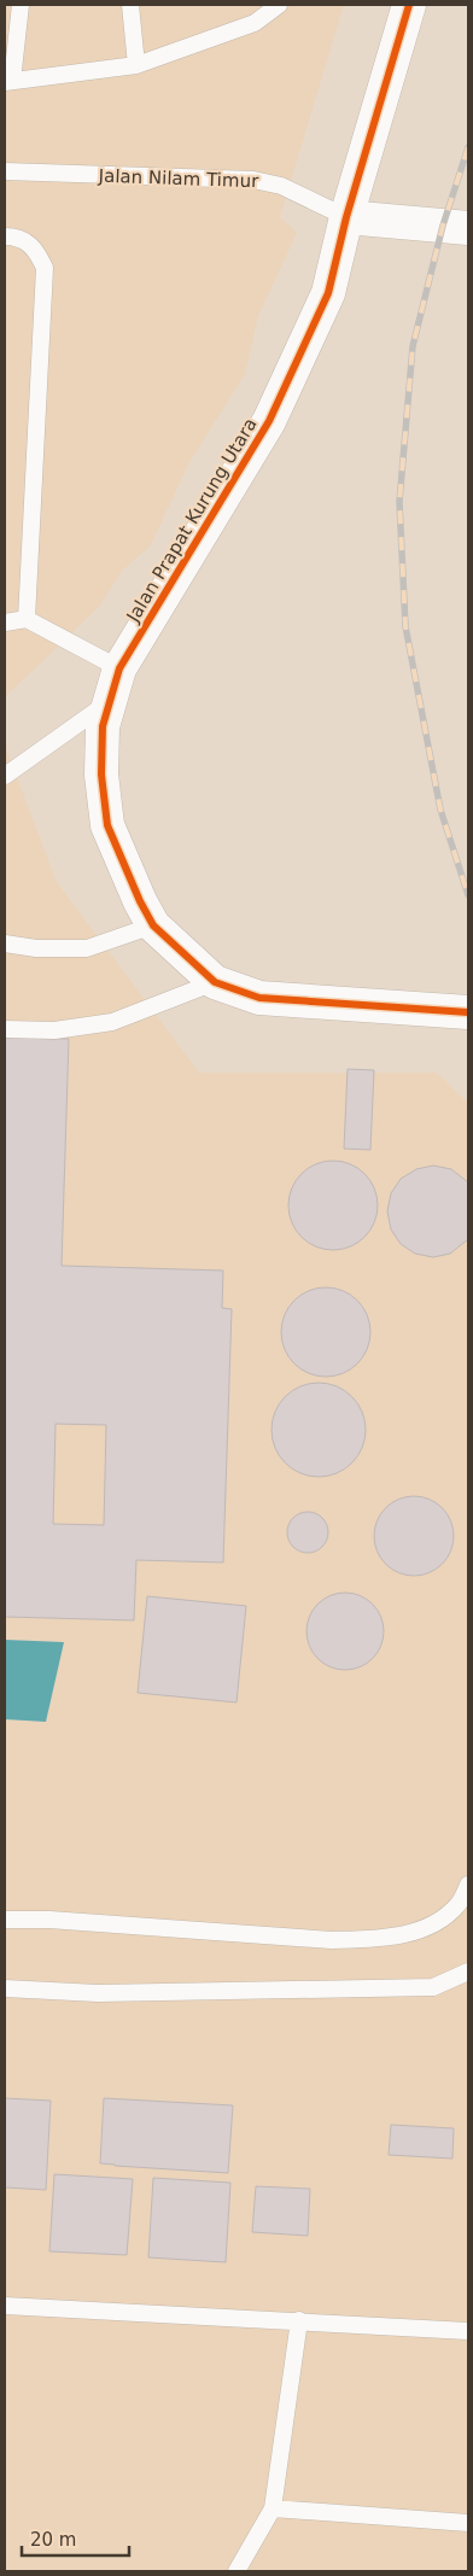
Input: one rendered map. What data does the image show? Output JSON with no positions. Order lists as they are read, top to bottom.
{
  "streets": {
    "street": ["Jalan Prapat Kurung Utara"],
    "lane": ["Jalan Nilam Timur"]
  },
  "crossings": [
    ["Jalan Nilam Timur", "Jalan Prapat Kurung Utara"]
  ],
  "scale_bar": "20 m"
}
